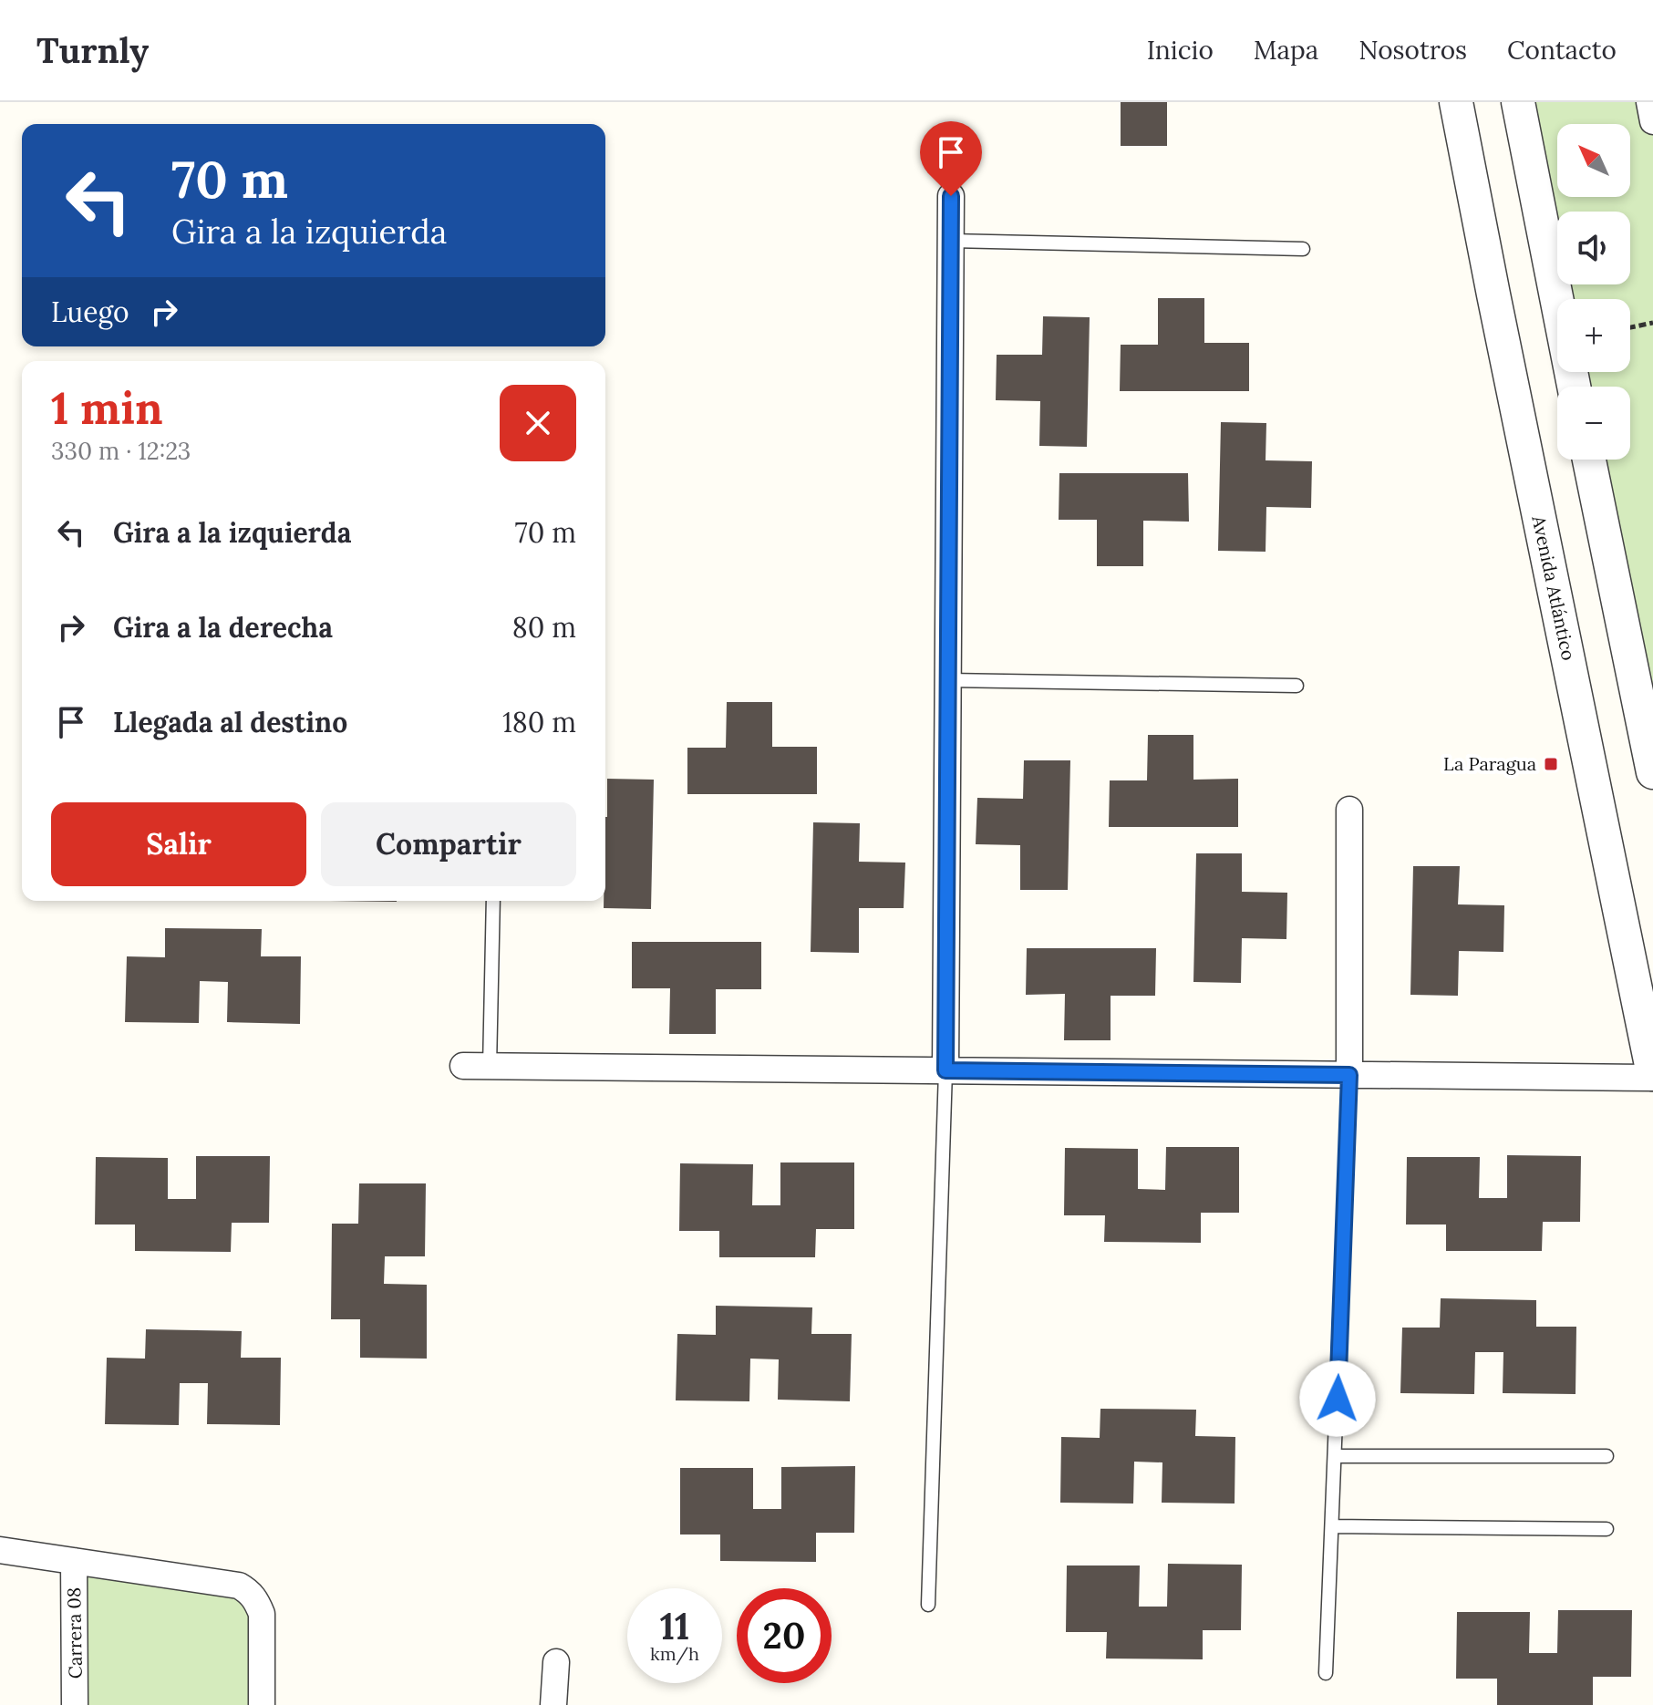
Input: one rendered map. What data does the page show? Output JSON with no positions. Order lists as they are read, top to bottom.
{
  "streets": {
    "street": ["Avenida Atlántico", "Carrera 08"]
  },
  "places": {
    "transit": ["La Paragua"]
  },
  "north": "top left",
  "page": {
    "header": "Turnly",
    "nav": [
      "Inicio",
      "Mapa",
      "Nosotros",
      "Contacto"
    ],
    "map_buttons": ["+", "−"],
    "turn": ["70 m", "Gira a la izquierda"],
    "then": "Luego",
    "heading": ["1 min", "330 m · 12:23"],
    "list": [
      {
        "name": "Gira a la izquierda",
        "value": "70 m"
      },
      {
        "name": "Gira a la derecha",
        "value": "80 m"
      },
      {
        "name": "Llegada al destino",
        "value": "180 m"
      }
    ],
    "buttons": ["Salir", "Compartir"],
    "speed": "11 km/h",
    "limit": "20"
  }
}
